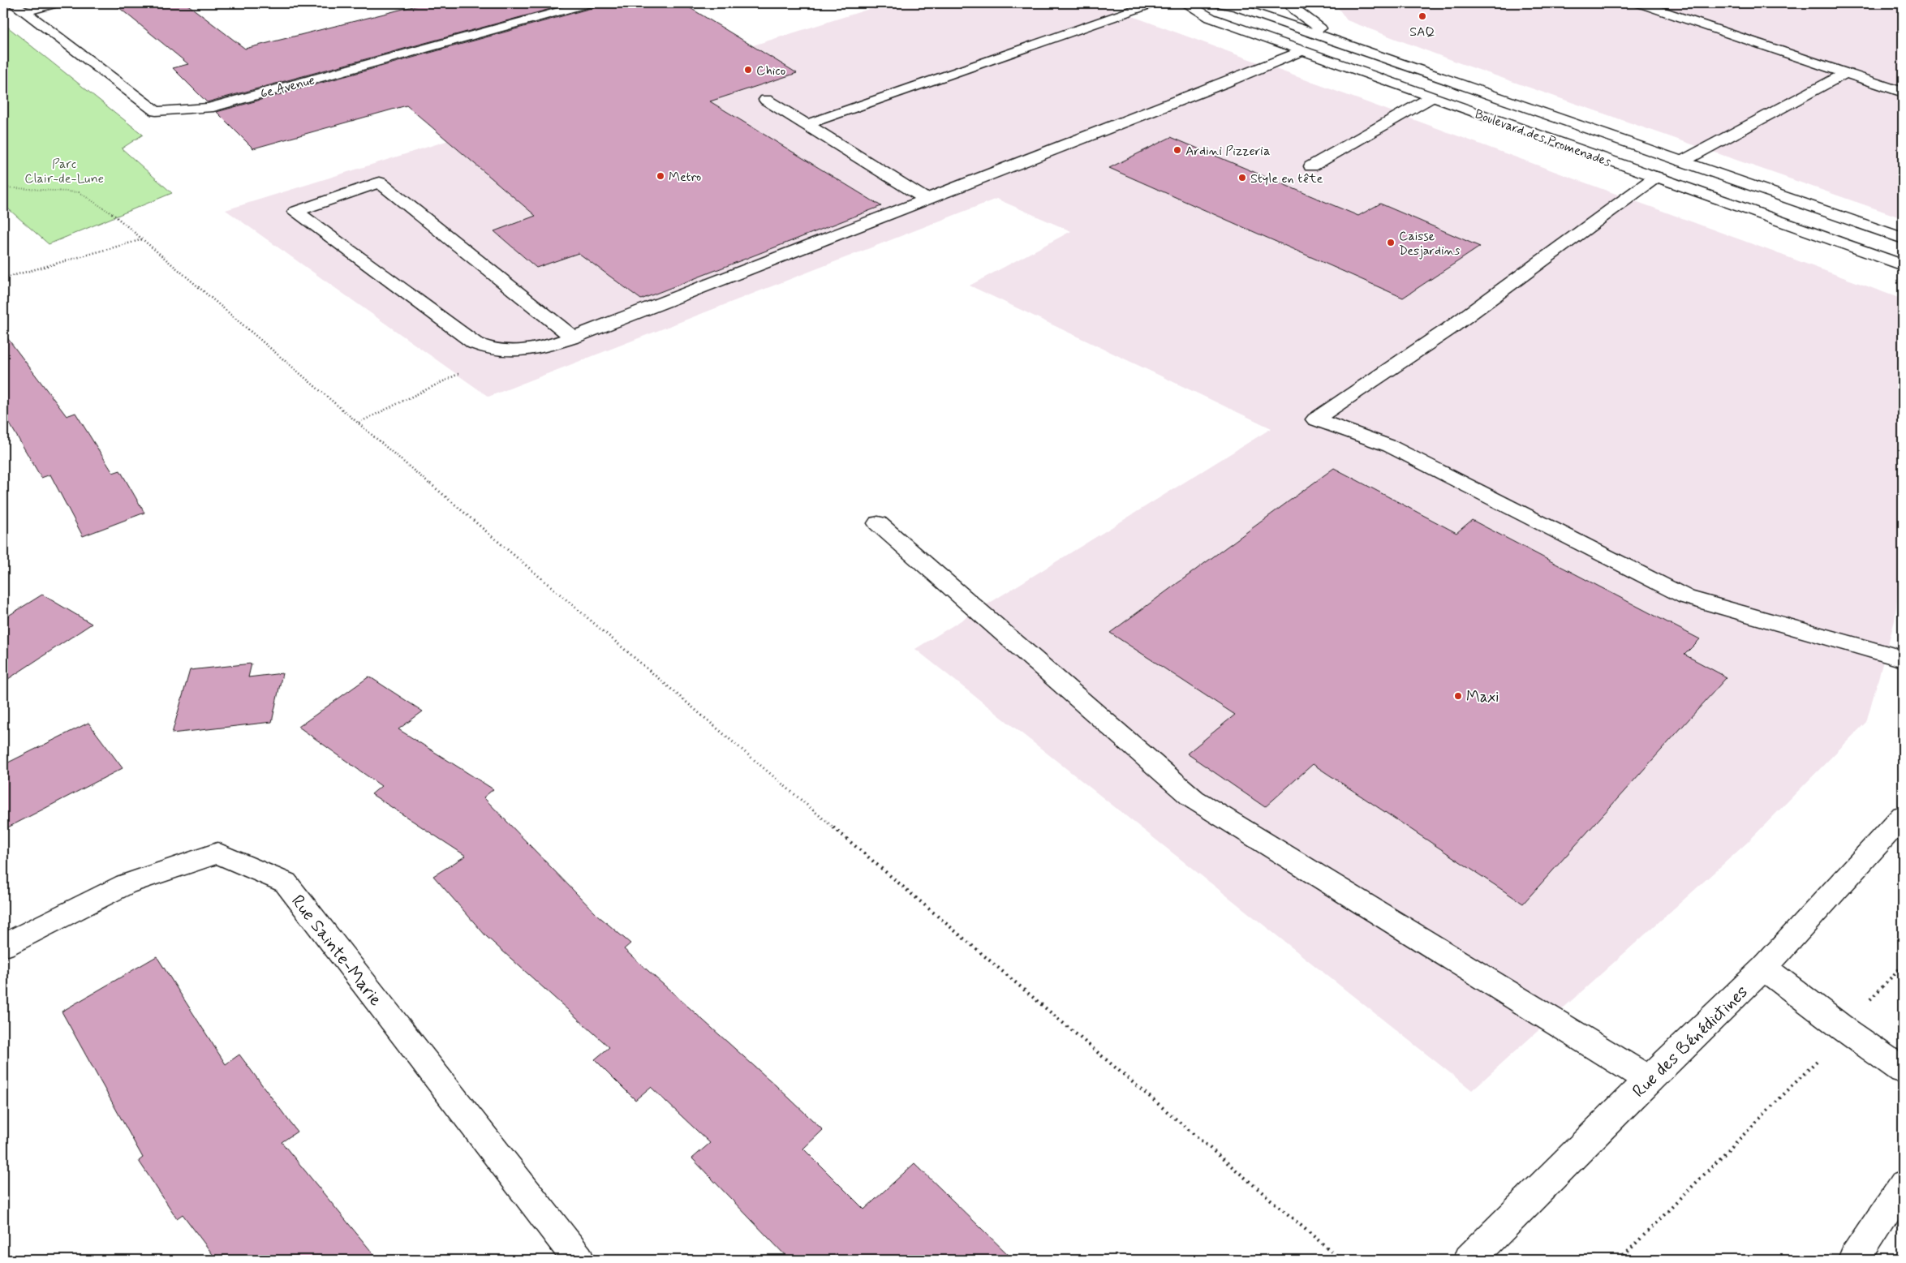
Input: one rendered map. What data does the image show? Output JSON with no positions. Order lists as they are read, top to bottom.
{
  "streets": {
    "street": [
      "6e Avenue",
      "Boulevard des Promenades",
      "Rue Sainte-Marie",
      "Rue des Bénédictines"
    ]
  },
  "parks": ["Parc Clair-de-Lune"],
  "places": [
    "SAQ",
    "Chico",
    "Ardini Pizzeria",
    "Metro",
    "Style en tête",
    "Caisse Desjardins",
    "Maxi"
  ]
}
